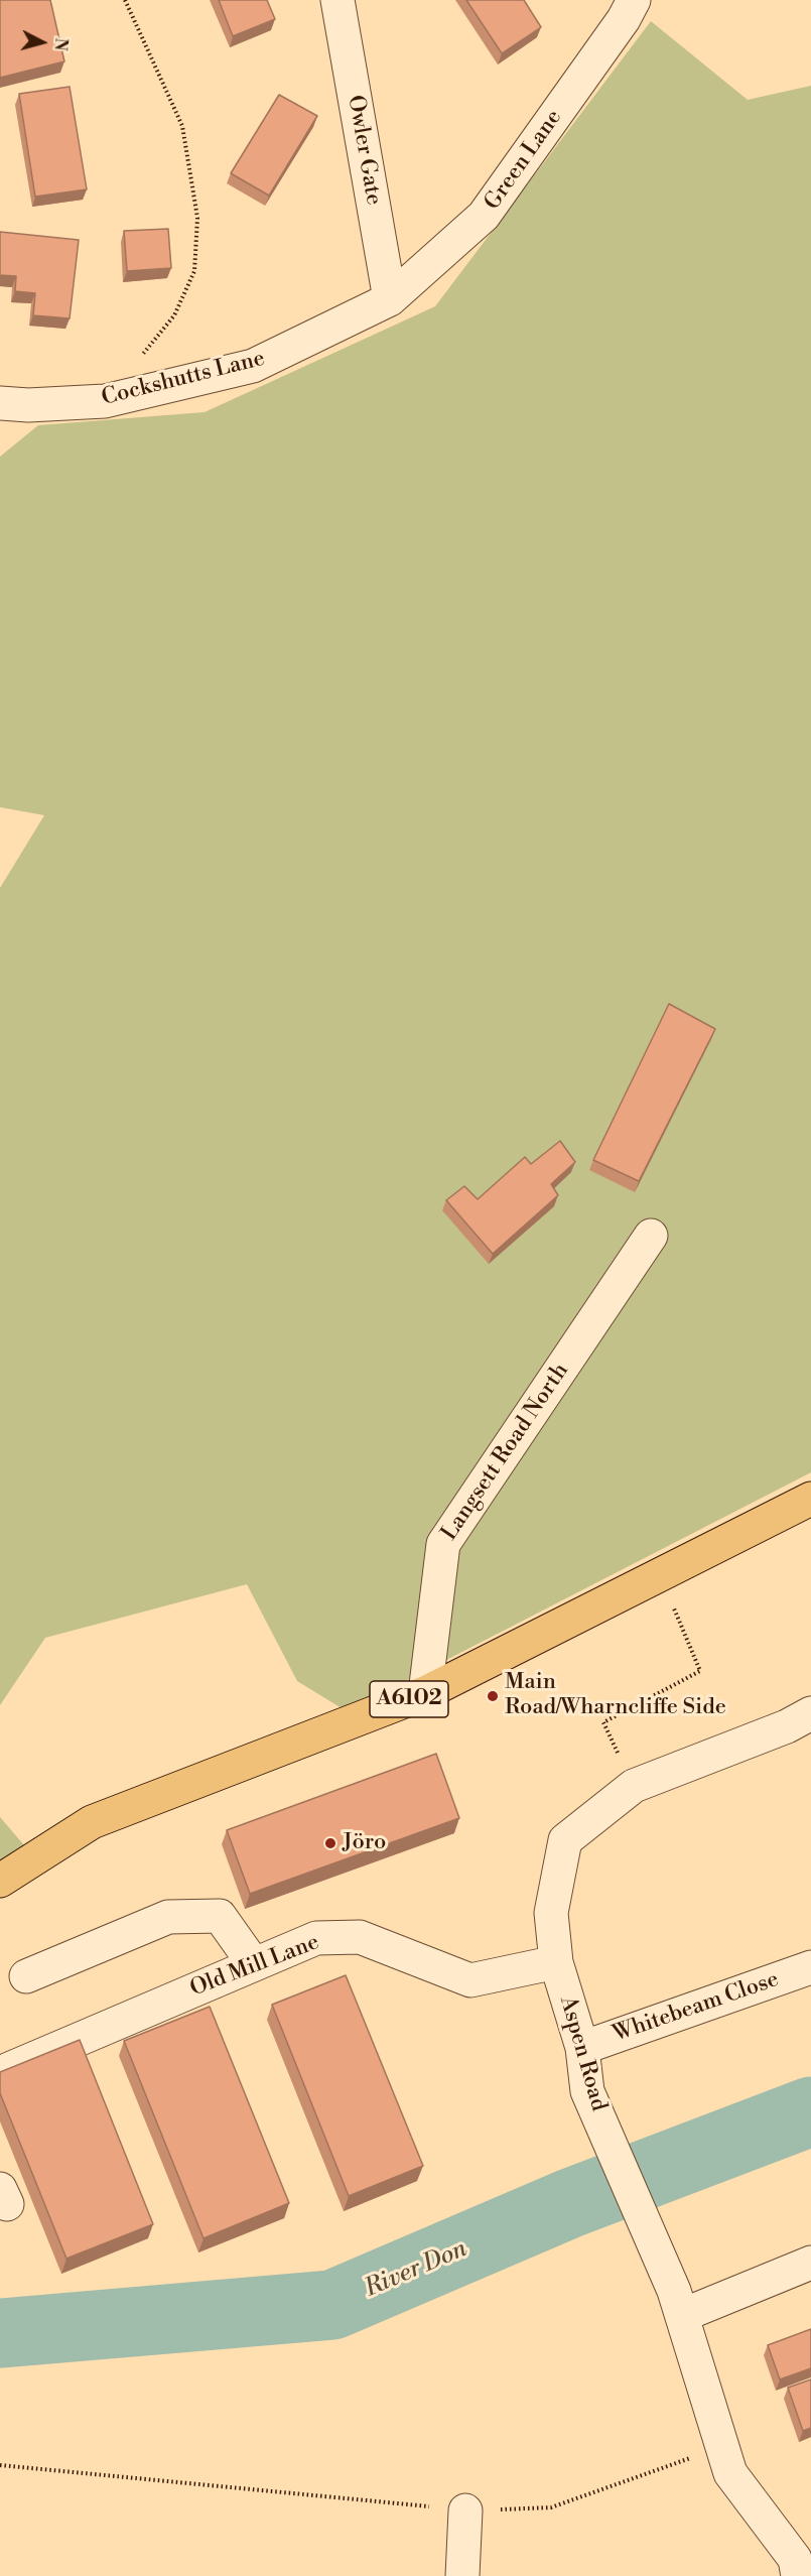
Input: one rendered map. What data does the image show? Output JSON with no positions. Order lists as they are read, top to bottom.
{
  "streets": {
    "main road": ["A6102"],
    "street": [
      "Owler Gate",
      "Green Lane",
      "Cockshutts Lane",
      "Langsett Road North",
      "Old Mill Lane",
      "Whitebeam Close",
      "Aspen Road"
    ]
  },
  "crossings": [
    ["Owler Gate", "Green Lane"],
    ["Owler Gate", "Cockshutts Lane"],
    ["Green Lane", "Cockshutts Lane"],
    ["Langsett Road North", "A6102"],
    ["Old Mill Lane", "Aspen Road"],
    ["Whitebeam Close", "Aspen Road"]
  ],
  "water": ["River Don"],
  "places": ["Main Road/Wharncliffe Side", "Jöro"],
  "north": "right"
}
